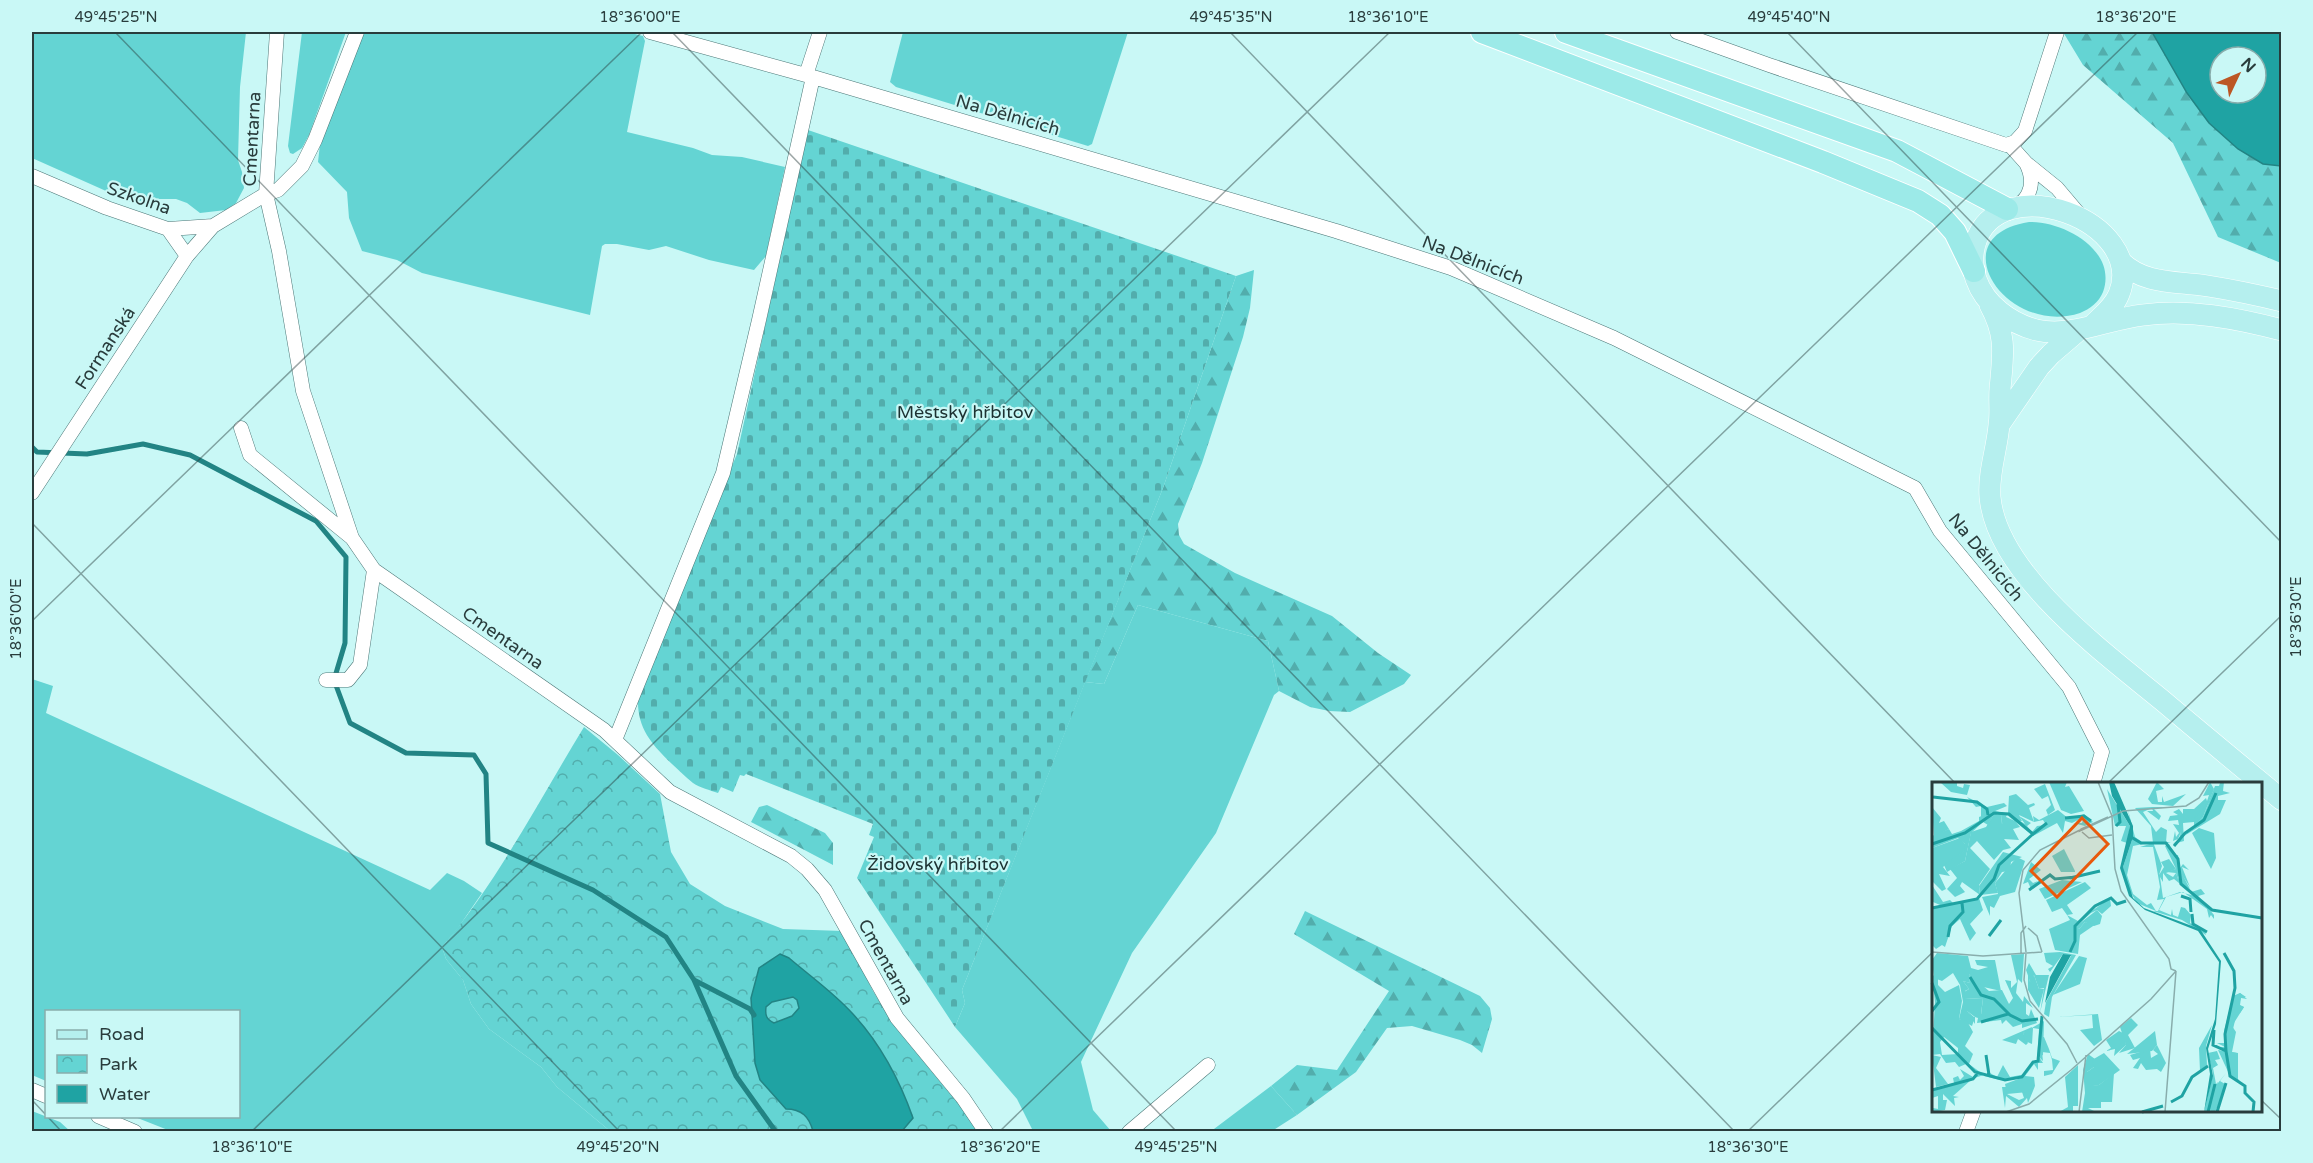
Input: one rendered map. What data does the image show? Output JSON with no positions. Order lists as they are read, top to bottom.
{
  "streets": {
    "street": [
      "Na Dělnicích",
      "Cmentarna",
      "Szkolna",
      "Formanská"
    ]
  },
  "crossings": [
    ["Cmentarna", "Szkolna"],
    ["Szkolna", "Formanská"]
  ],
  "parks": ["Městský hřbitov", "Židovský hřbitov"],
  "legend": ["Road", "Park", "Water"],
  "north": "top right",
  "coordinates": [
    "49°45'25\"N",
    "18°36'00\"E",
    "49°45'35\"N",
    "18°36'10\"E",
    "49°45'40\"N",
    "18°36'20\"E",
    "18°36'30\"E",
    "49°45'20\"N"
  ]
}
